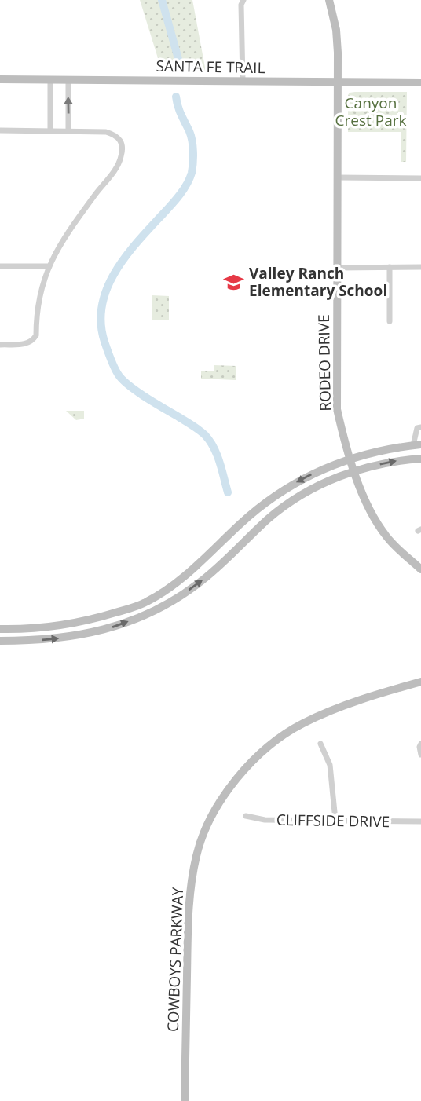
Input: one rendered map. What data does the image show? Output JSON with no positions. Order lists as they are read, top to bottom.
{
  "streets": {
    "street": [
      "SANTA FE TRAIL",
      "RODEO DRIVE",
      "CLIFFSIDE DRIVE",
      "COWBOYS PARKWAY"
    ]
  },
  "crossings": [
    ["SANTA FE TRAIL", "RODEO DRIVE"]
  ],
  "parks": ["Canyon Crest Park"],
  "places": {
    "school or university": ["Valley Ranch Elementary School"]
  }
}
